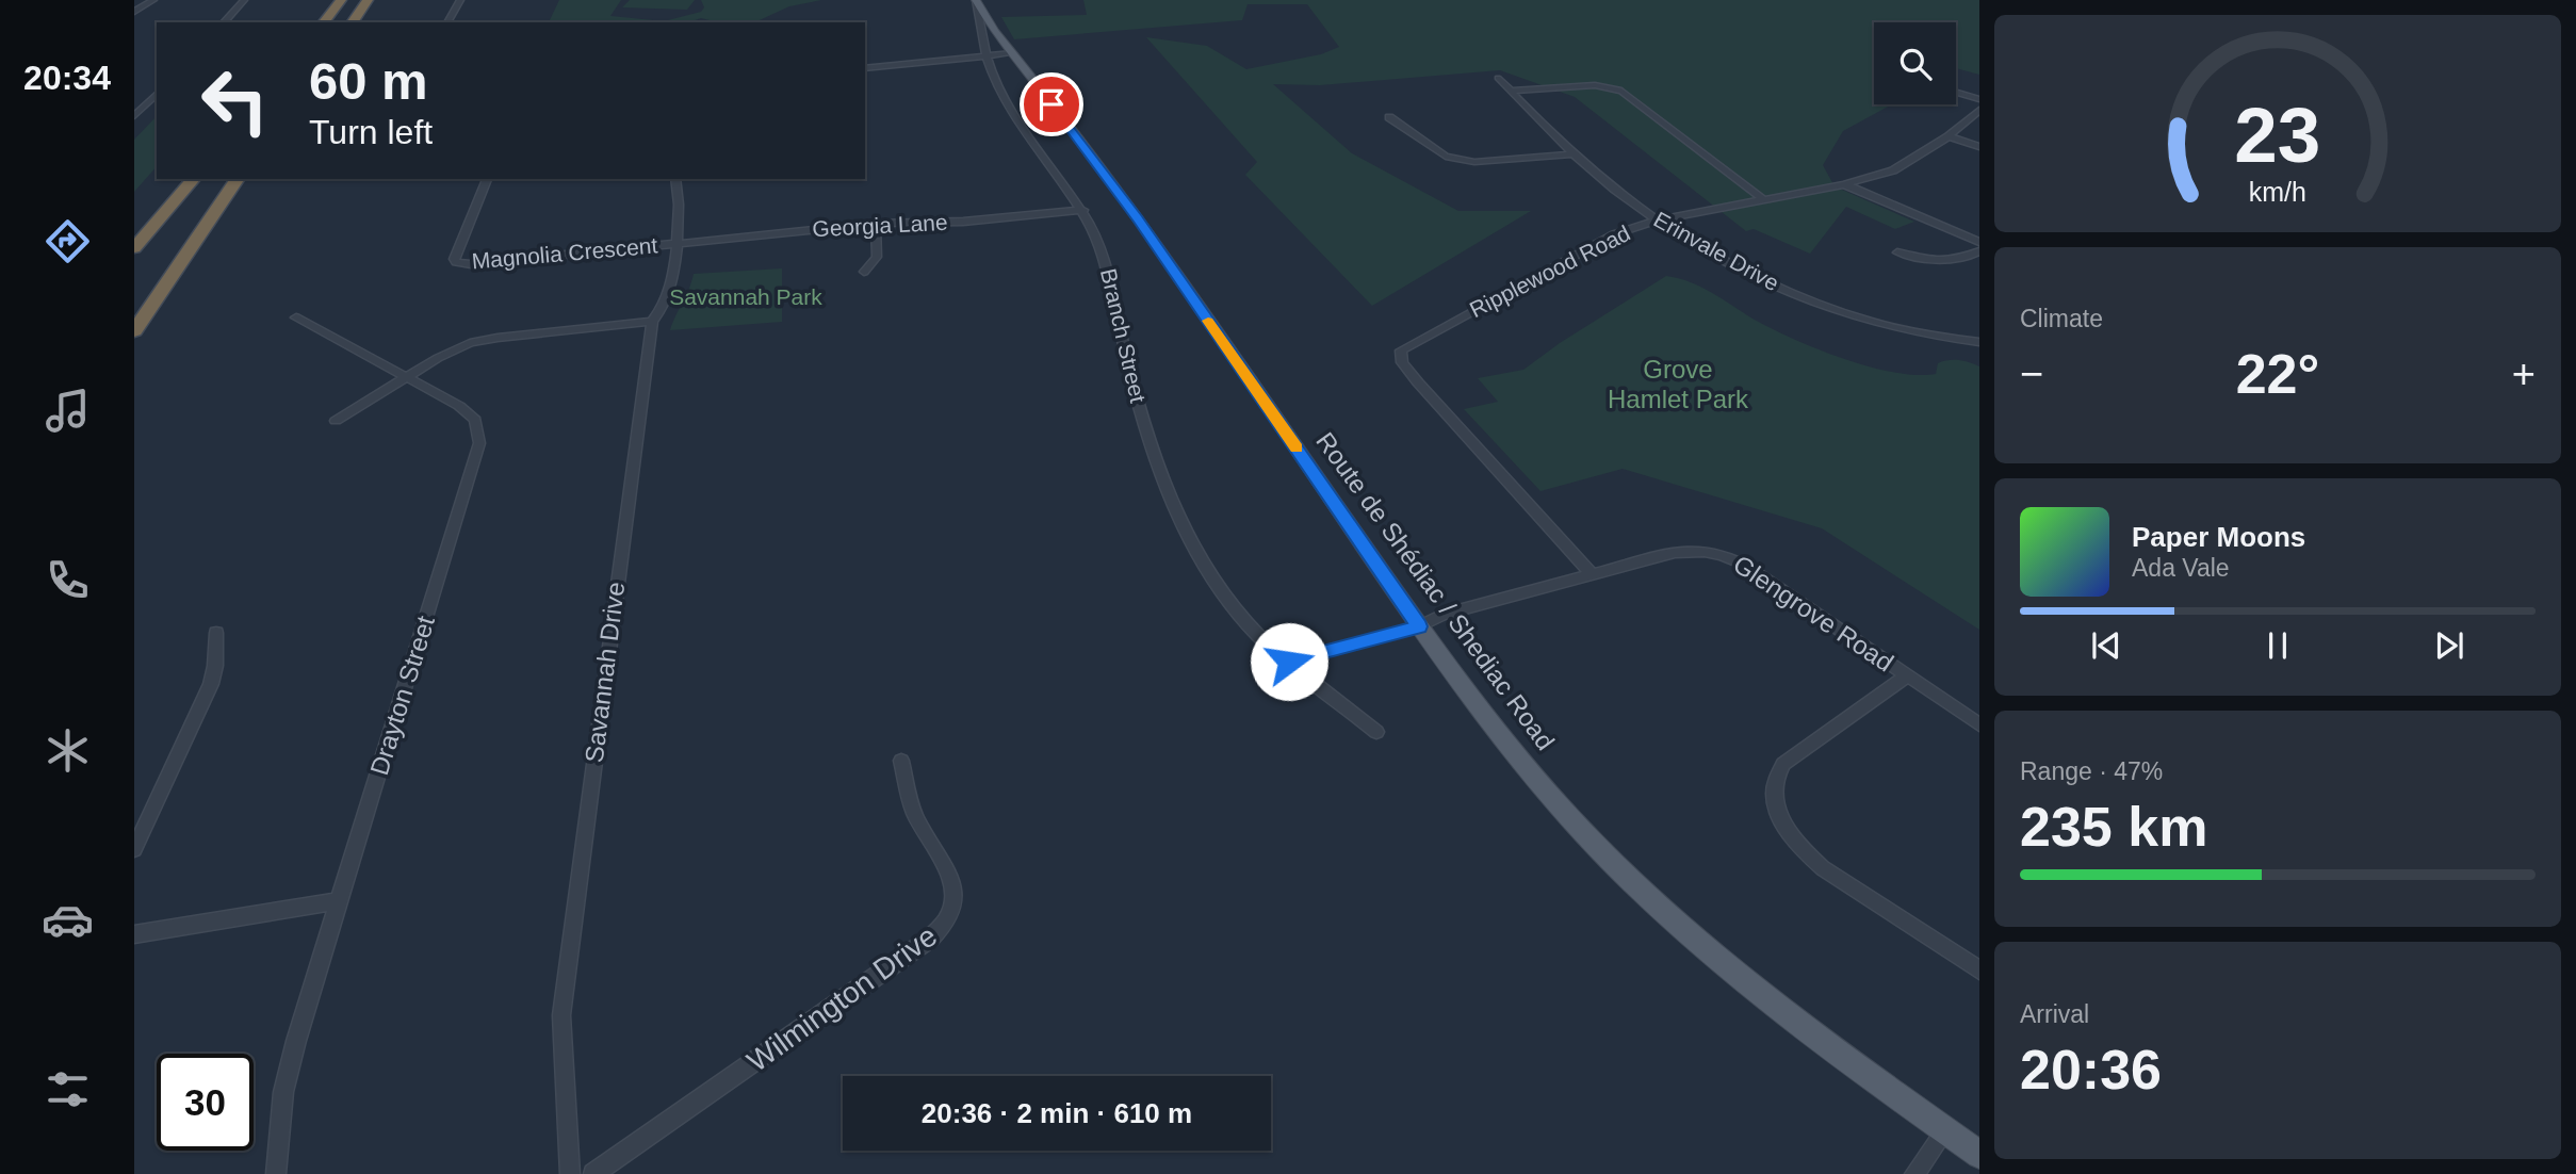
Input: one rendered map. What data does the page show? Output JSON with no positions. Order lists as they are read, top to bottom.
{
  "streets": {
    "main road": ["Route de Shédiac / Shediac Road"],
    "street": [
      "Georgia Lane",
      "Erinvale Drive",
      "Magnolia Crescent",
      "Ripplewood Road",
      "Branch Street",
      "Glengrove Road",
      "Savannah Drive",
      "Drayton Street",
      "Wilmington Drive"
    ]
  },
  "crossings": [
    ["Georgia Lane", "Magnolia Crescent"],
    ["Georgia Lane", "Branch Street"],
    ["Georgia Lane", "Savannah Drive"],
    ["Erinvale Drive", "Ripplewood Road"],
    ["Magnolia Crescent", "Savannah Drive"],
    ["Ripplewood Road", "Glengrove Road"],
    ["Branch Street", "Route de Shédiac / Shediac Road"],
    ["Route de Shédiac / Shediac Road", "Glengrove Road"]
  ],
  "parks": ["Savannah Park", "Grove Hamlet Park"],
  "page": {
    "tabs": "20:34",
    "turn": ["60 m", "Turn left"],
    "tile": [
      "Climate",
      ["Range · 47%", "235 km"],
      ["Arrival", "20:36"]
    ],
    "heat": ["−", "22°", "+"],
    "song": ["Paper Moons", "Ada Vale"],
    "limit": "30",
    "trip": "20:36 · 2 min · 610 m",
    "gauge": ["23", "km/h"]
  }
}
